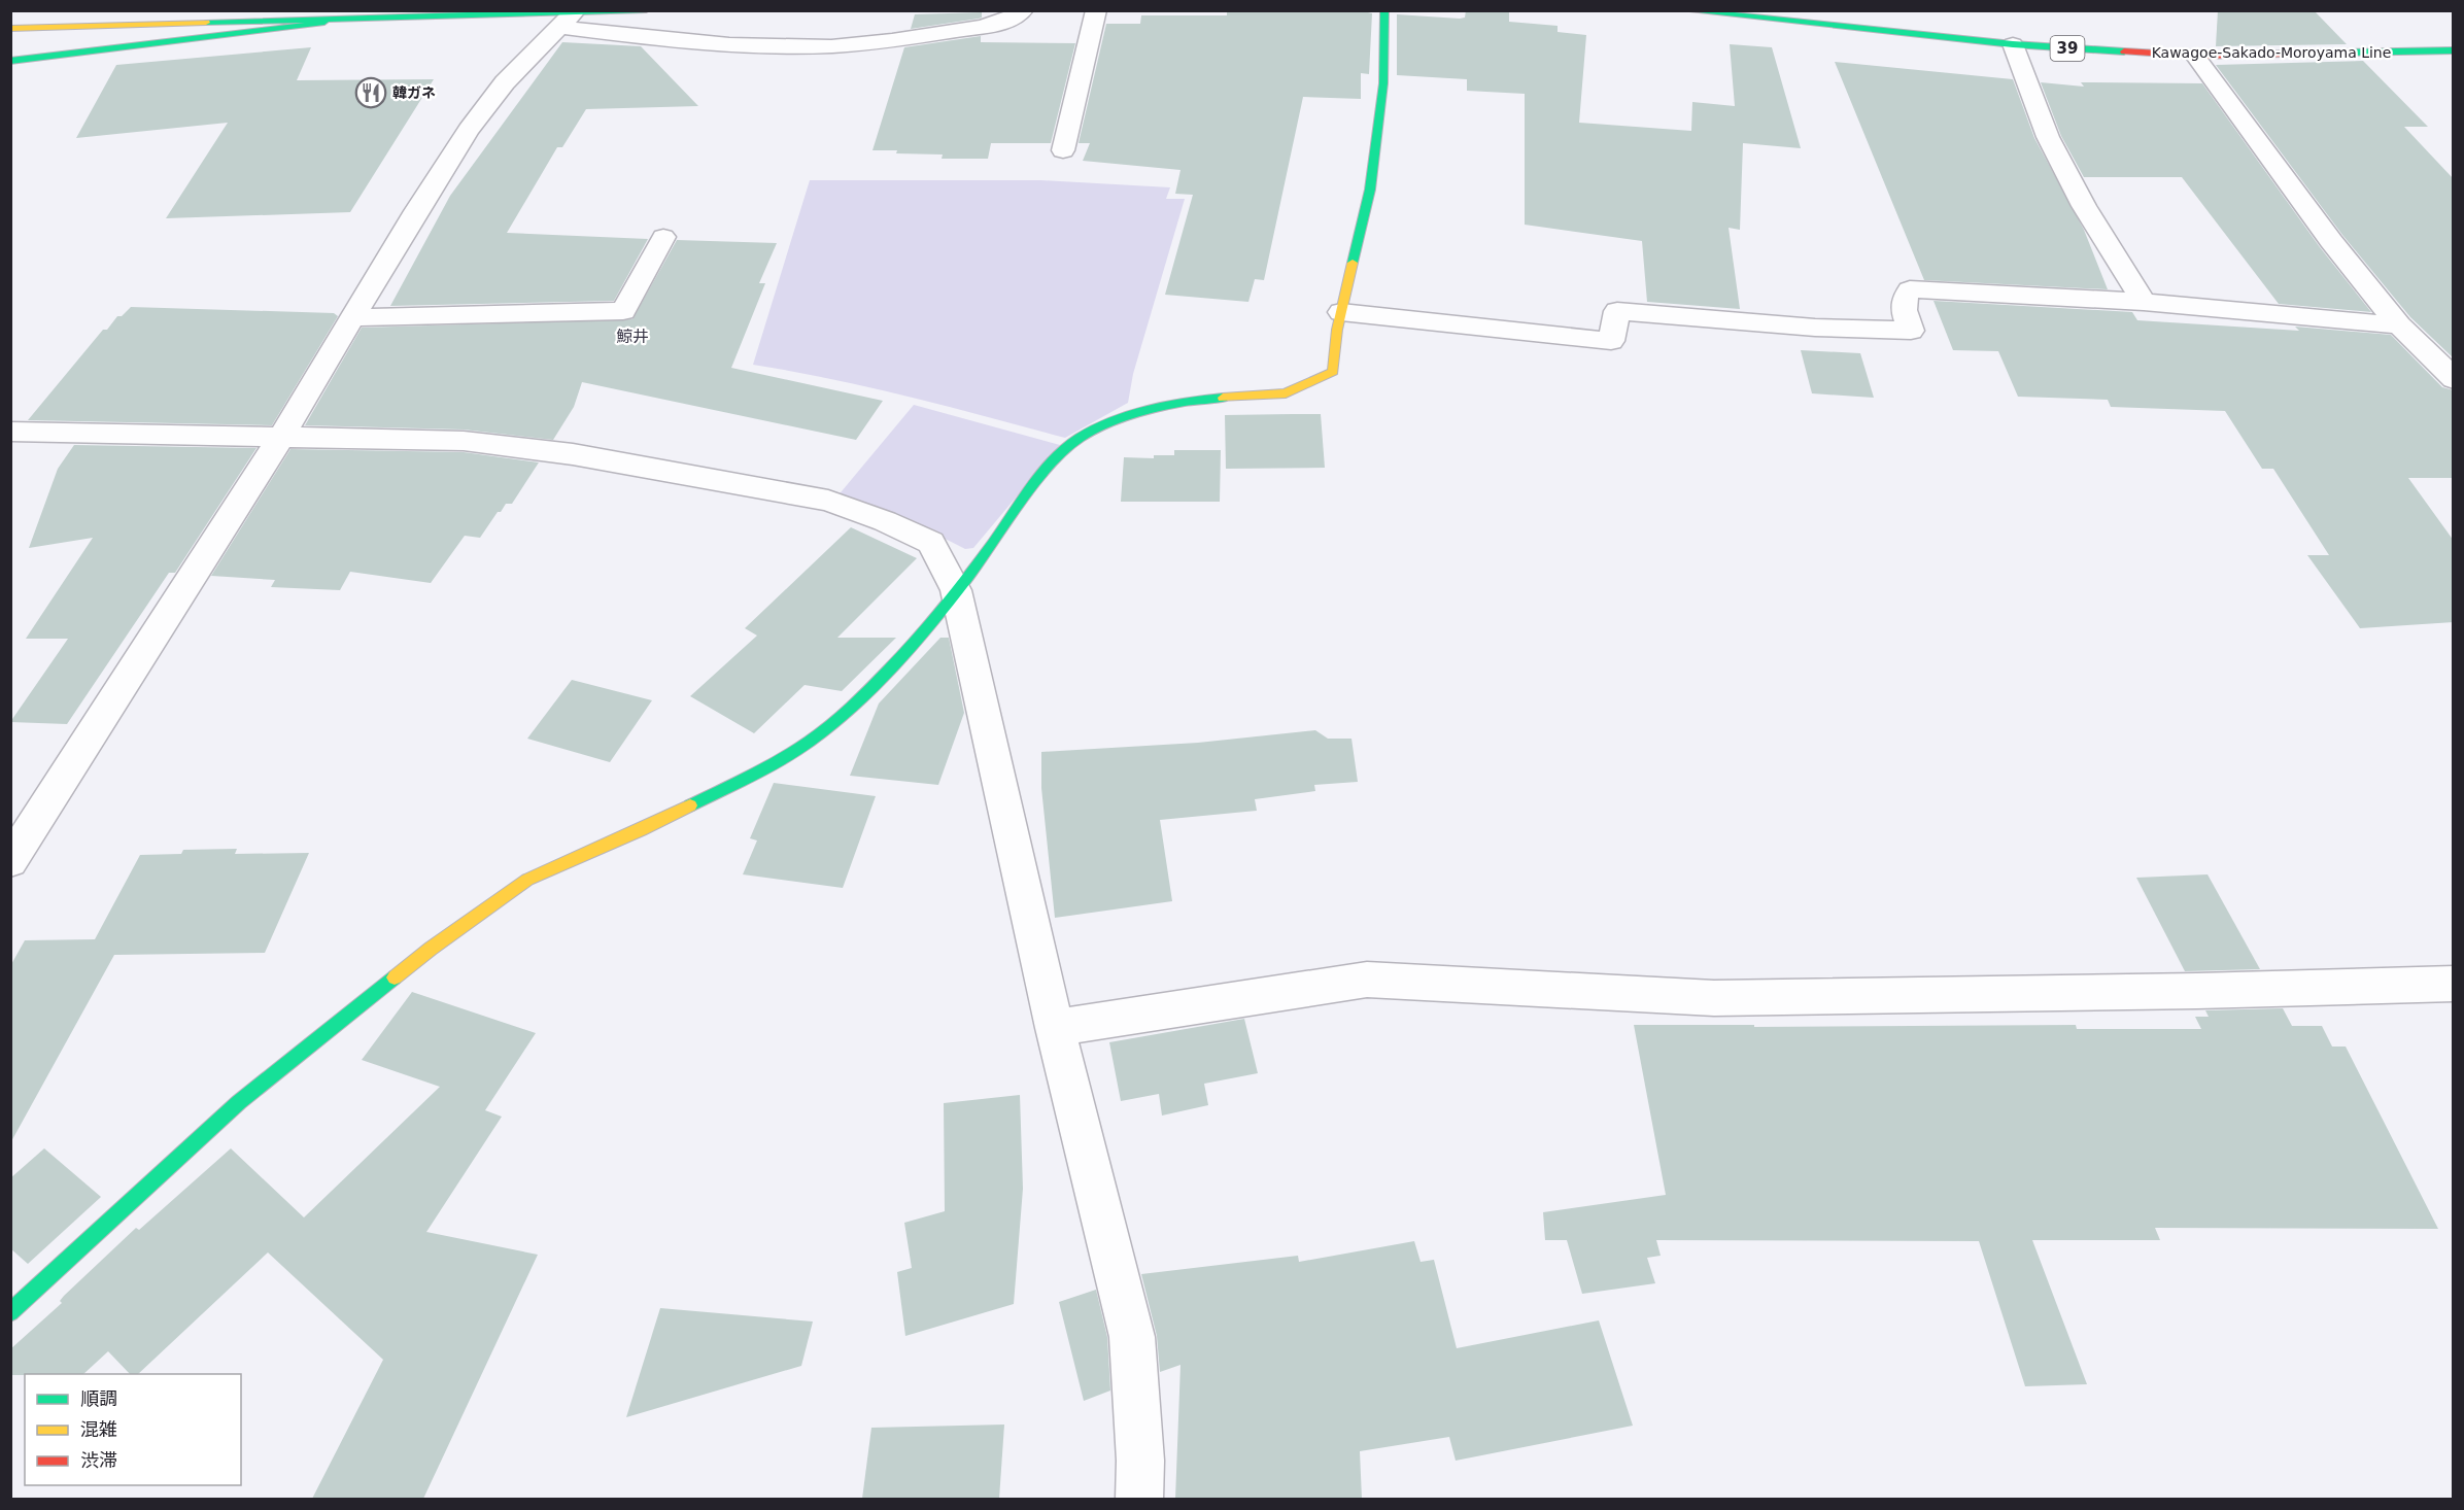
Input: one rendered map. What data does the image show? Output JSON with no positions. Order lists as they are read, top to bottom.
{
  "streets": {
    "main road": ["39", "Kawagoe-Sakado-Moroyama Line"]
  },
  "districts": ["鯨井"],
  "places": {
    "restaurant": ["韓ガネ"]
  },
  "legend": ["順調", "混雑", "渋滞"]
}
